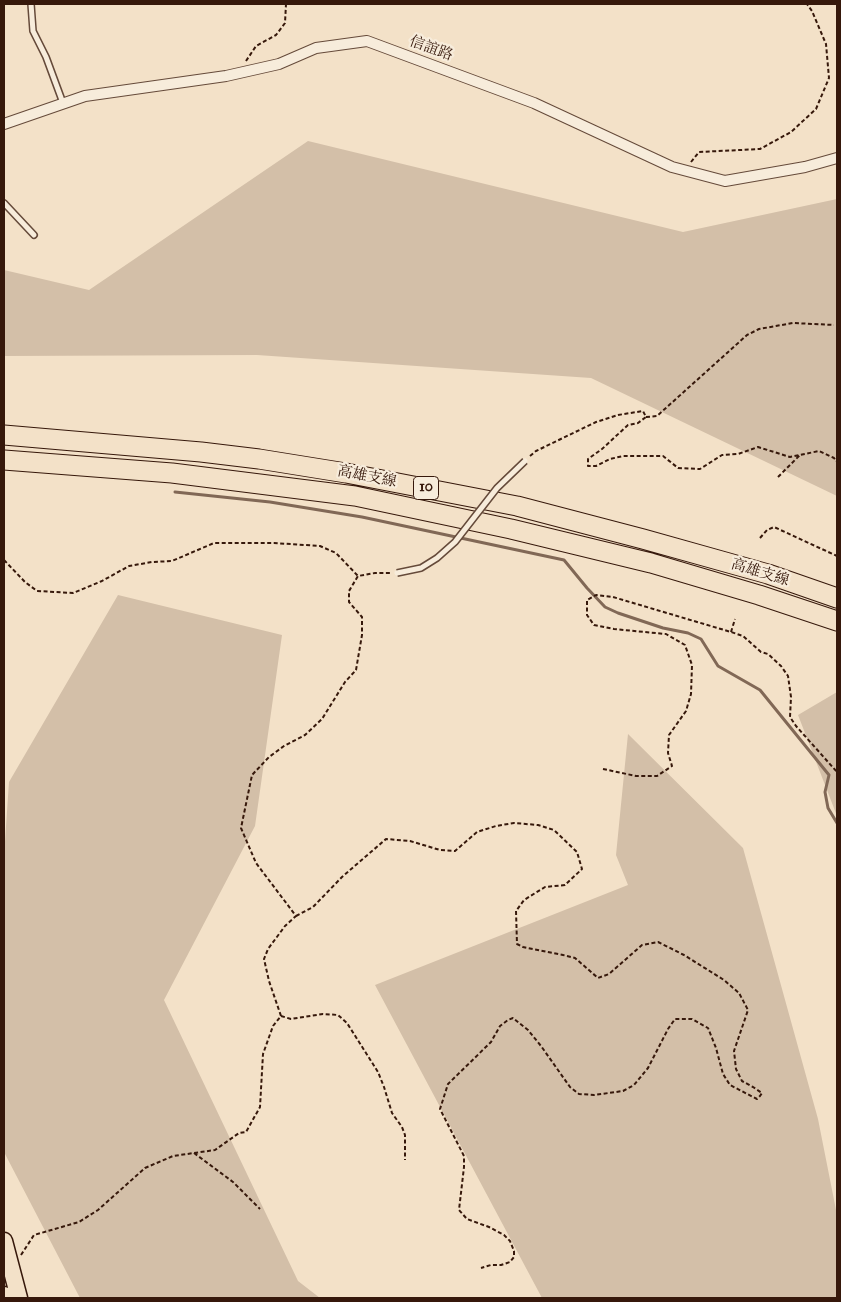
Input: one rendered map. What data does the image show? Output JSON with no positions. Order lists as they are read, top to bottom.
{
  "streets": {
    "highway": ["高雄支線", "10"],
    "street": ["信誼路"]
  }
}
